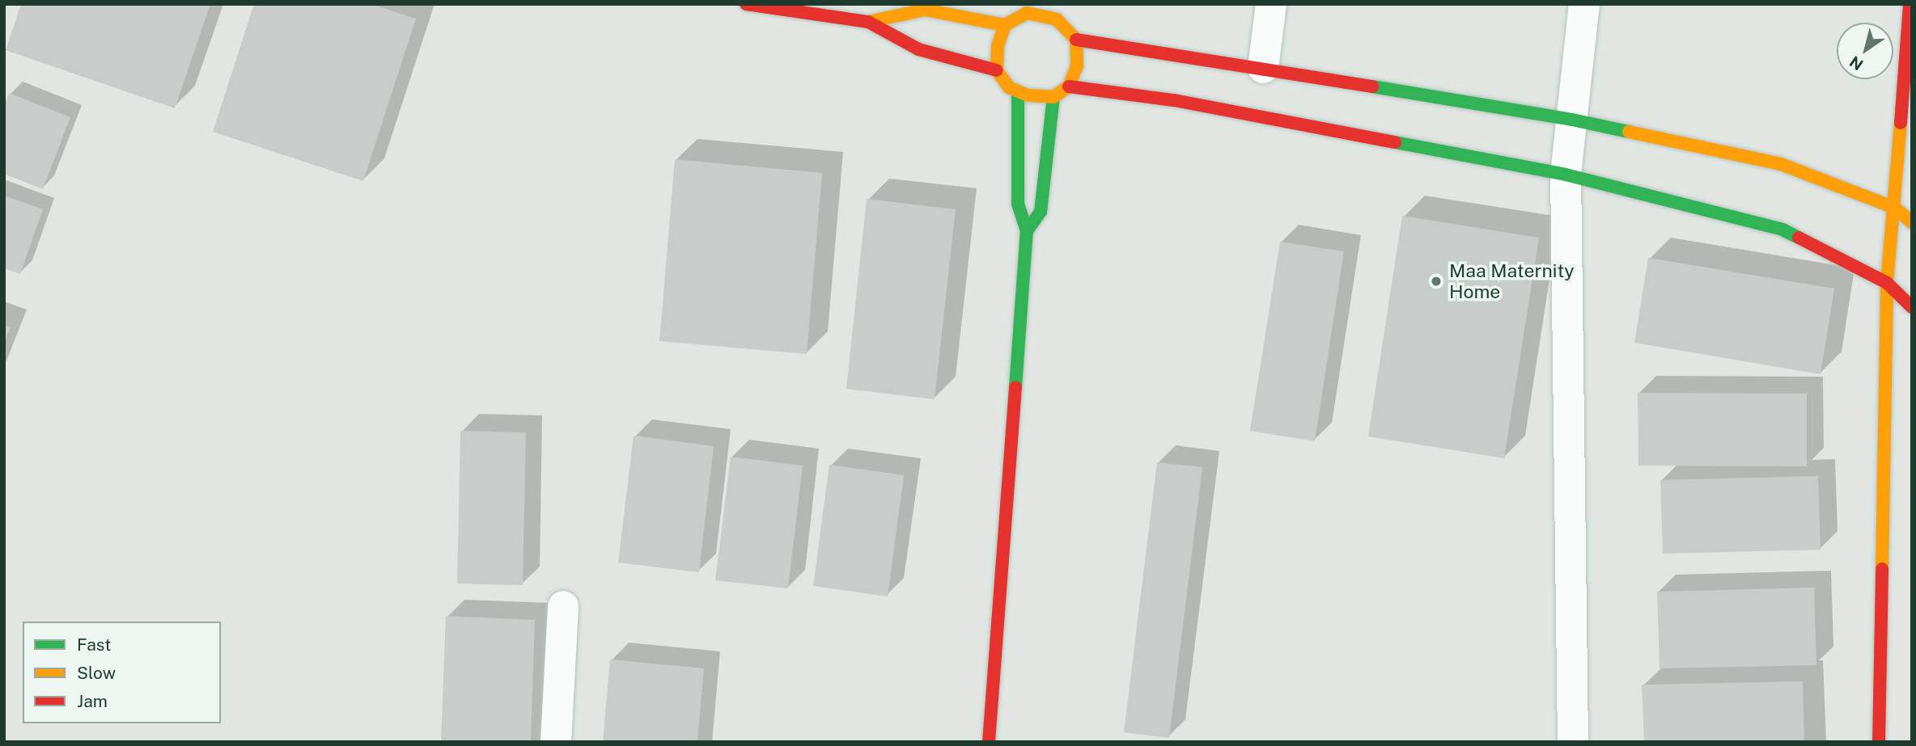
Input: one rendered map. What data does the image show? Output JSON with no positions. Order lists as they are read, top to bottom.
{
  "places": ["Maa Maternity Home"],
  "legend": ["Fast", "Slow", "Jam"],
  "north": "bottom left"
}
